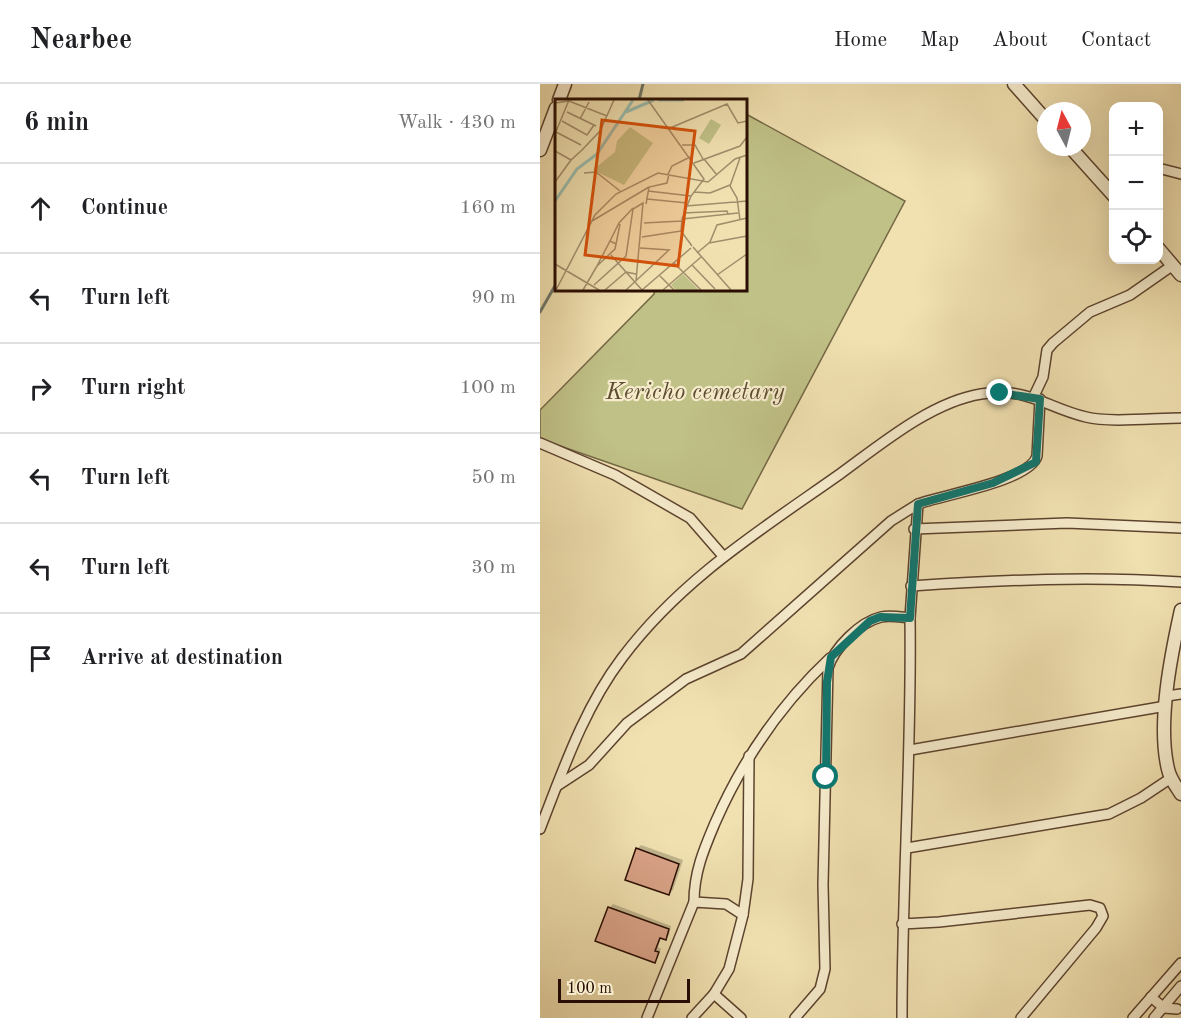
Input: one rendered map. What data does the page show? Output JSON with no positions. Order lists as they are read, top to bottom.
{
  "parks": ["Kericho cemetary"],
  "scale_bar": "100 m",
  "north": "top",
  "page": {
    "header": "Nearbee",
    "nav": [
      "Home",
      "Map",
      "About",
      "Contact"
    ],
    "heading": ["6 min", "Walk · 430 m"],
    "map_buttons": ["+", "−"],
    "list": [
      ["Continue", "160 m"],
      ["Turn left", "90 m"],
      ["Turn right", "100 m"],
      ["Turn left", "50 m"],
      ["Turn left", "30 m"],
      "Arrive at destination"
    ],
    "scale": "100 m"
  }
}
